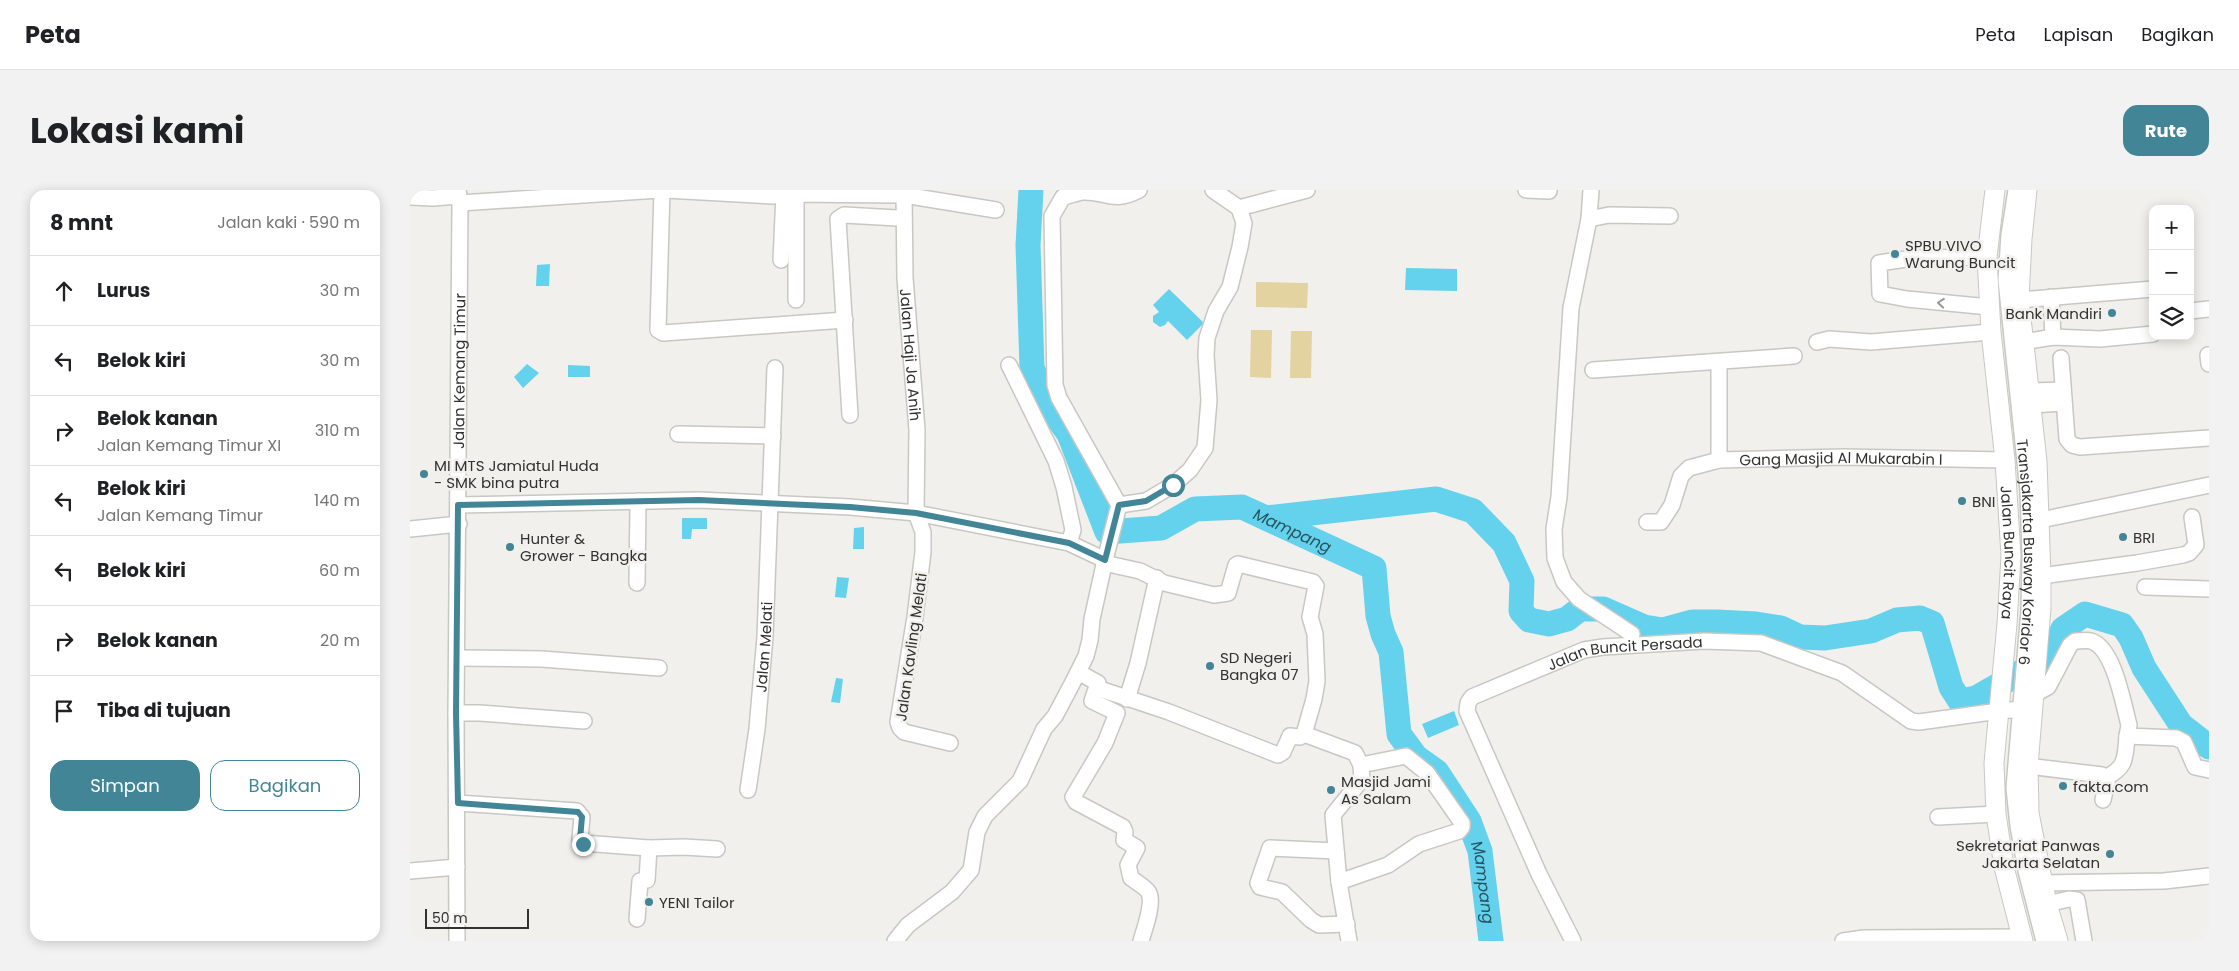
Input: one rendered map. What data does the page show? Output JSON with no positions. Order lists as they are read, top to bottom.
{
  "streets": {
    "main road": ["Jalan Buncit Raya"],
    "street": [
      "Jalan Haji Ja Anih",
      "Jalan Kemang Timur",
      "Gang Masjid Al Mukarabin I",
      "Transjakarta Busway Koridor 6",
      "Jalan Melati",
      "Jalan Kavling Melati",
      "Jalan Buncit Persada"
    ]
  },
  "crossings": [
    ["Jalan Haji Ja Anih", "Jalan Kavling Melati"],
    ["Gang Masjid Al Mukarabin I", "Jalan Buncit Raya"],
    ["Transjakarta Busway Koridor 6", "Jalan Buncit Raya"],
    ["Jalan Buncit Raya", "Jalan Buncit Persada"]
  ],
  "water": ["Mampang"],
  "places": [
    "SPBU VIVO Warung Buncit",
    "Bank Mandiri",
    "MI MTS Jamiatul Huda - SMK bina putra",
    "BNI",
    "BRI",
    "Hunter & Grower - Bangka",
    "SD Negeri Bangka 07",
    "fakta.com",
    "Masjid Jami As Salam",
    "Sekretariat Panwas Jakarta Selatan",
    "YENI Tailor"
  ],
  "scale_bar": "50 m",
  "page": {
    "header": "Peta",
    "nav": ["Peta", "Lapisan", "Bagikan"],
    "title": "Lokasi kami",
    "buttons": [
      "Rute",
      ["Simpan", "Bagikan"]
    ],
    "heading": ["8 mnt", "Jalan kaki · 590 m"],
    "map_buttons": ["+", "−"],
    "list": [
      ["Lurus", "30 m"],
      ["Belok kiri", "30 m"],
      ["Belok kanan", "Jalan Kemang Timur XI", "310 m"],
      ["Belok kiri", "Jalan Kemang Timur", "140 m"],
      ["Belok kiri", "60 m"],
      ["Belok kanan", "20 m"],
      "Tiba di tujuan"
    ],
    "scale": "50 m"
  }
}
